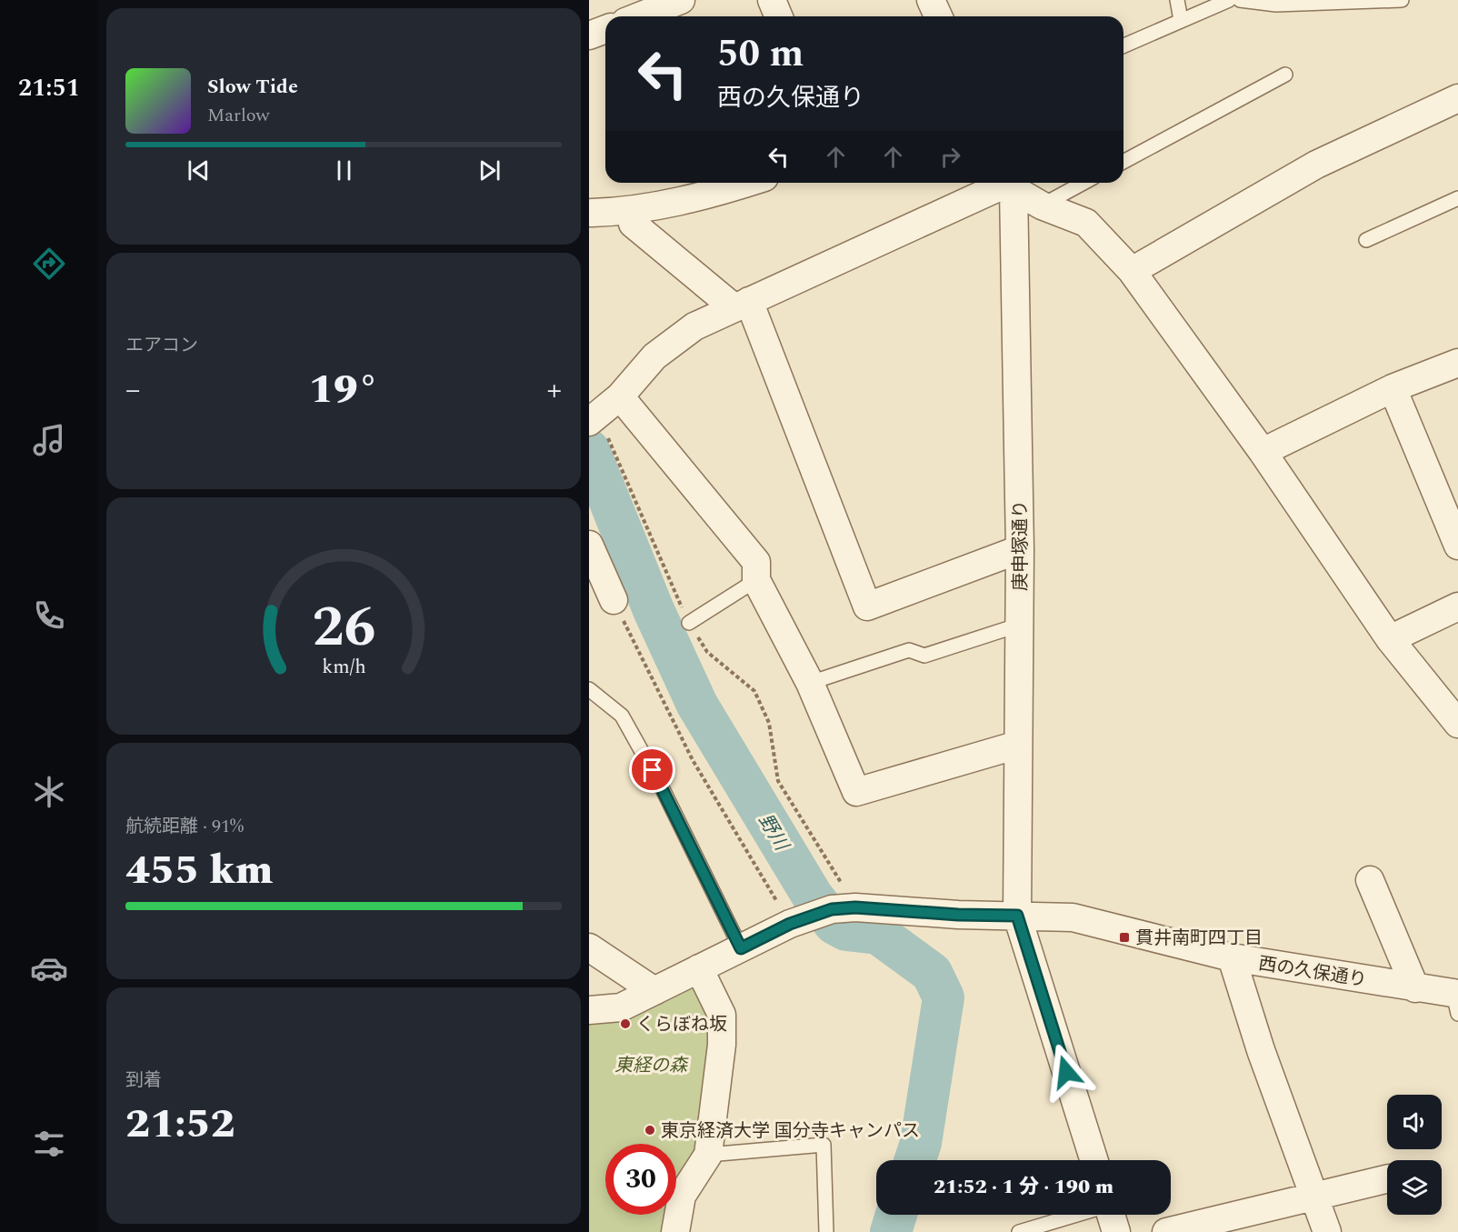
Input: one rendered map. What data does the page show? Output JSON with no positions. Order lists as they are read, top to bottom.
{
  "streets": {
    "street": ["庚申塚通り", "西の久保通り"]
  },
  "crossings": [
    ["庚申塚通り", "西の久保通り"]
  ],
  "water": ["野川"],
  "parks": ["東経の森"],
  "places": {
    "transit": ["貫井南町四丁目"],
    "other": ["くらぼね坂", "東京経済大学 国分寺キャンパス"]
  },
  "page": {
    "tabs": "21:51",
    "turn": ["50 m", "西の久保通り"],
    "song": ["Slow Tide", "Marlow"],
    "tile": [
      "エアコン",
      ["航続距離 · 91%", "455 km"],
      ["到着", "21:52"]
    ],
    "heat": ["−", "19°", "+"],
    "limit": "30",
    "trip": "21:52 · 1 分 · 190 m",
    "gauge": ["26", "km/h"]
  }
}
